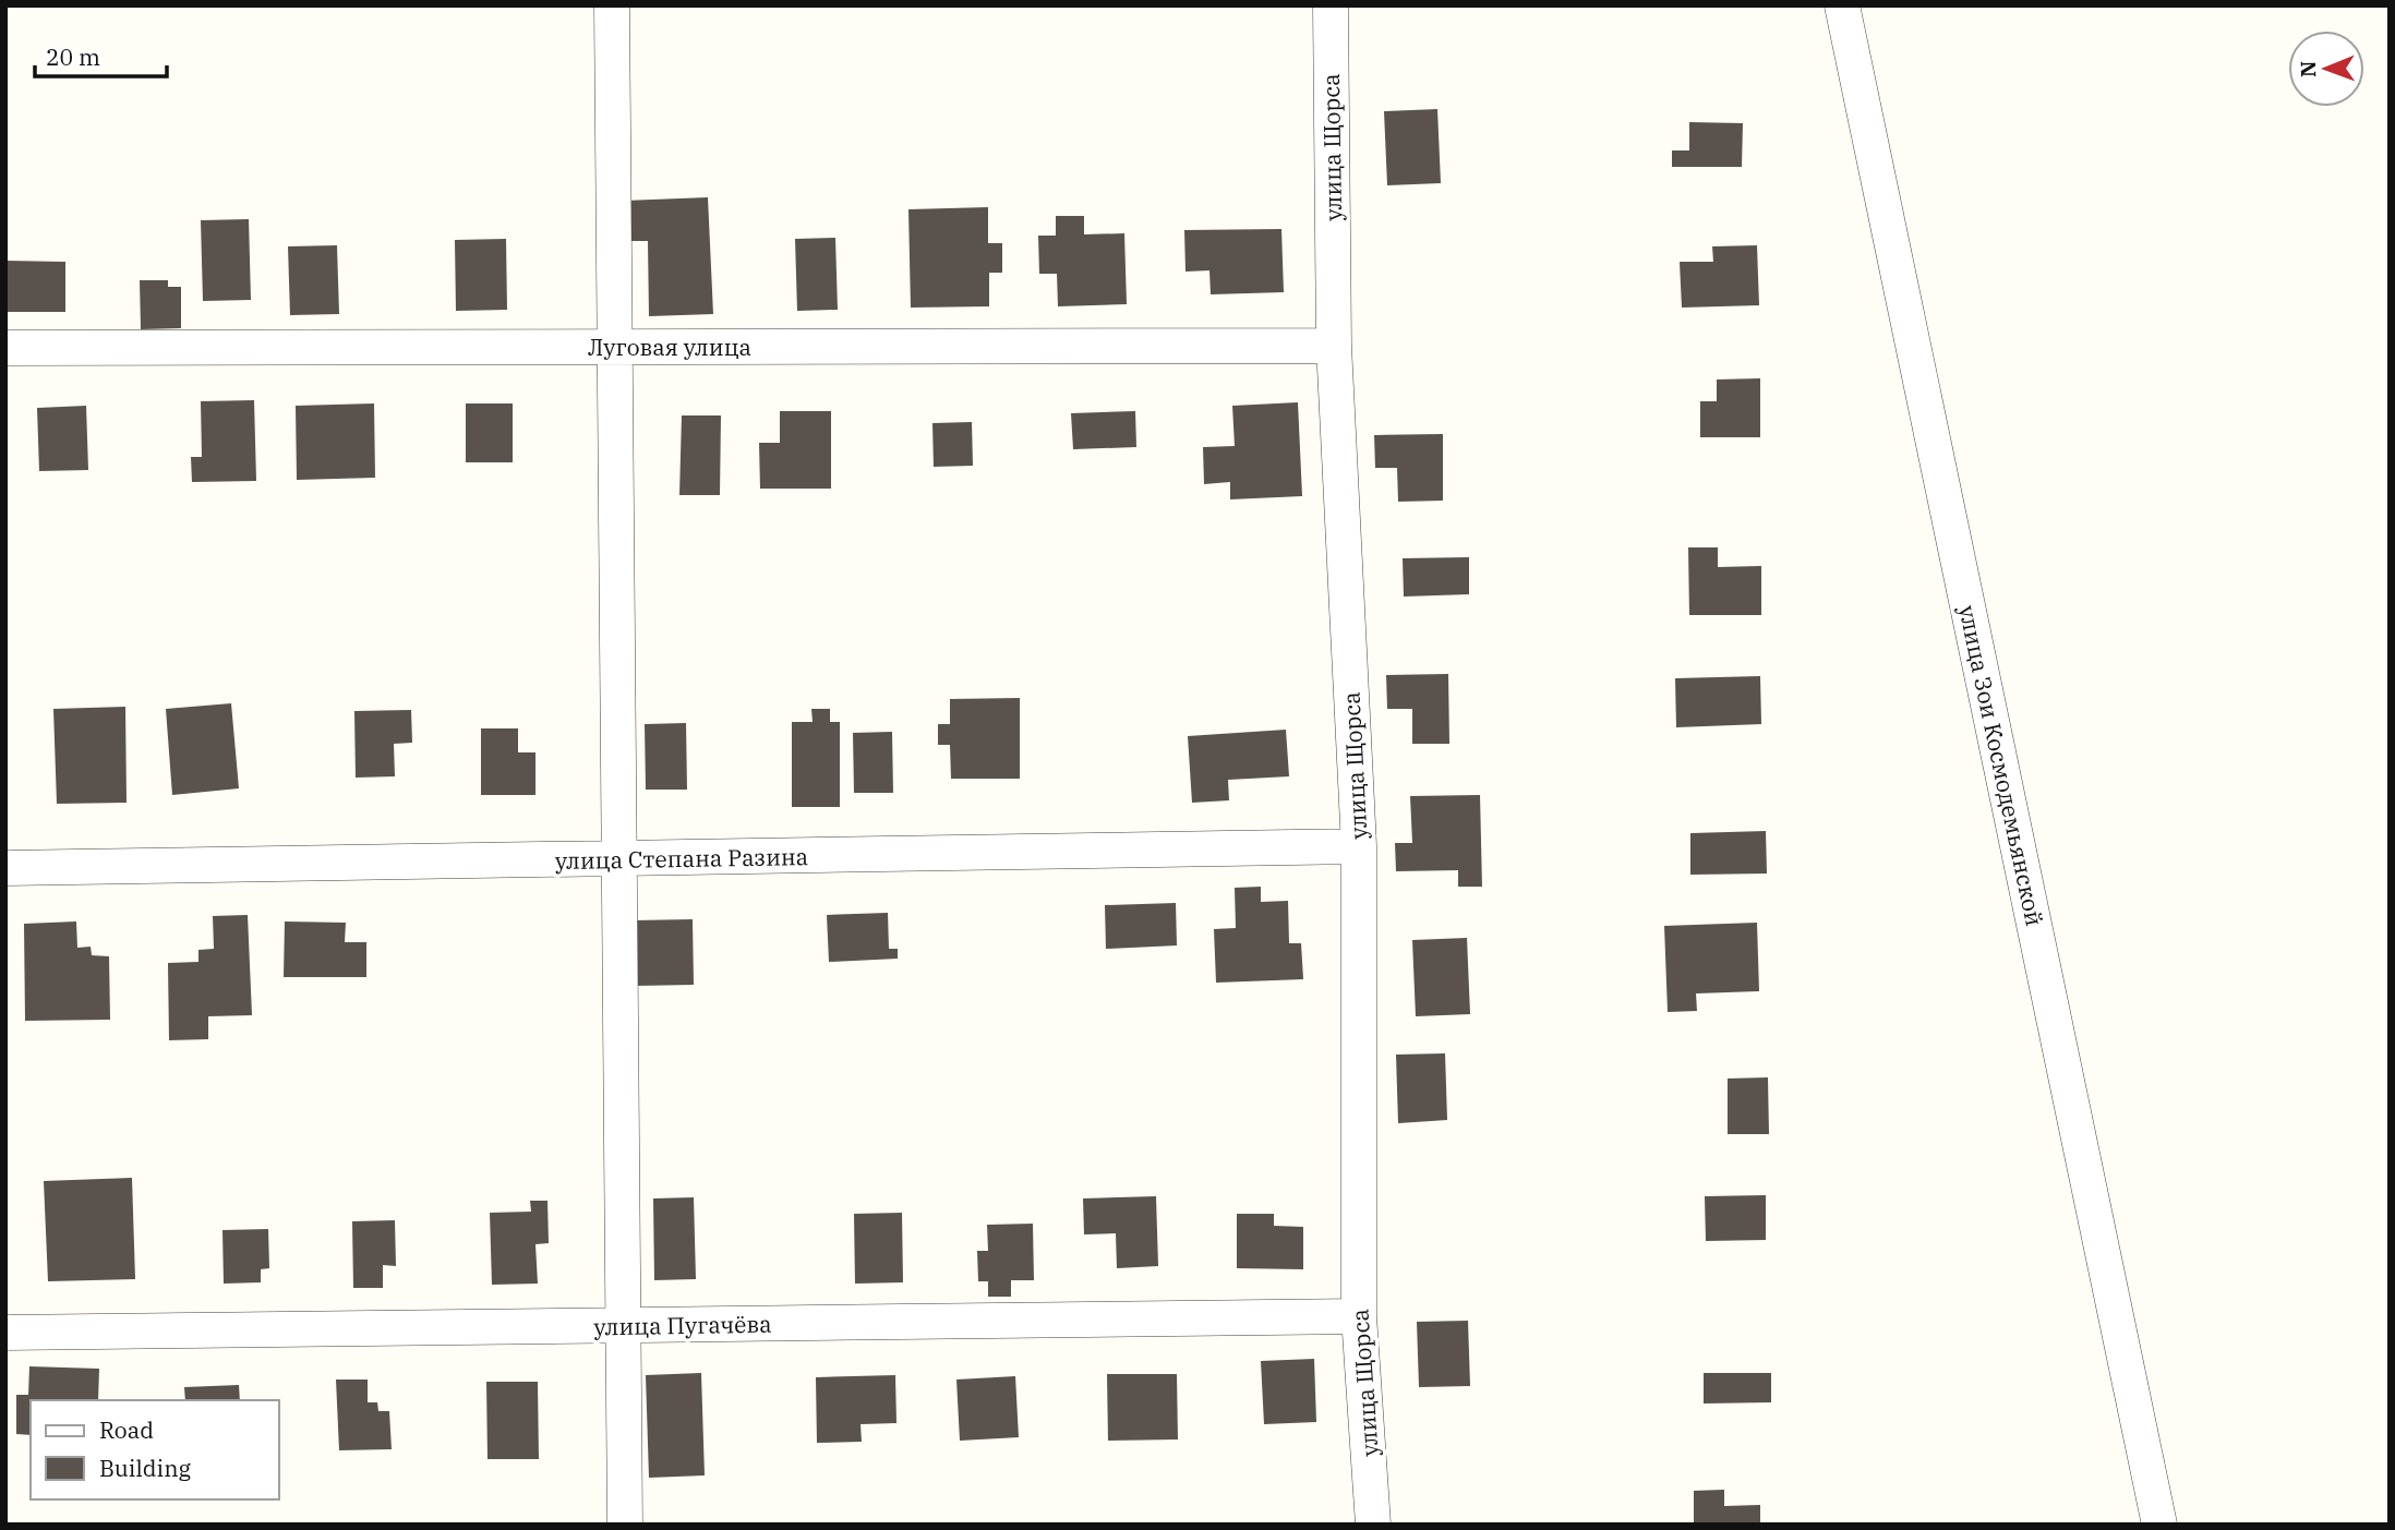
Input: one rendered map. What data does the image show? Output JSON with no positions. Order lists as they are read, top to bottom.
{
  "streets": {
    "street": [
      "улица Щорса",
      "Луговая улица",
      "улица Зои Космодемьянской",
      "улица Степана Разина",
      "улица Пугачёва"
    ]
  },
  "crossings": [
    ["улица Щорса", "Луговая улица"],
    ["улица Щорса", "улица Степана Разина"],
    ["улица Щорса", "улица Пугачёва"]
  ],
  "legend": ["Road", "Building"],
  "scale_bar": "20 m",
  "north": "left"
}
